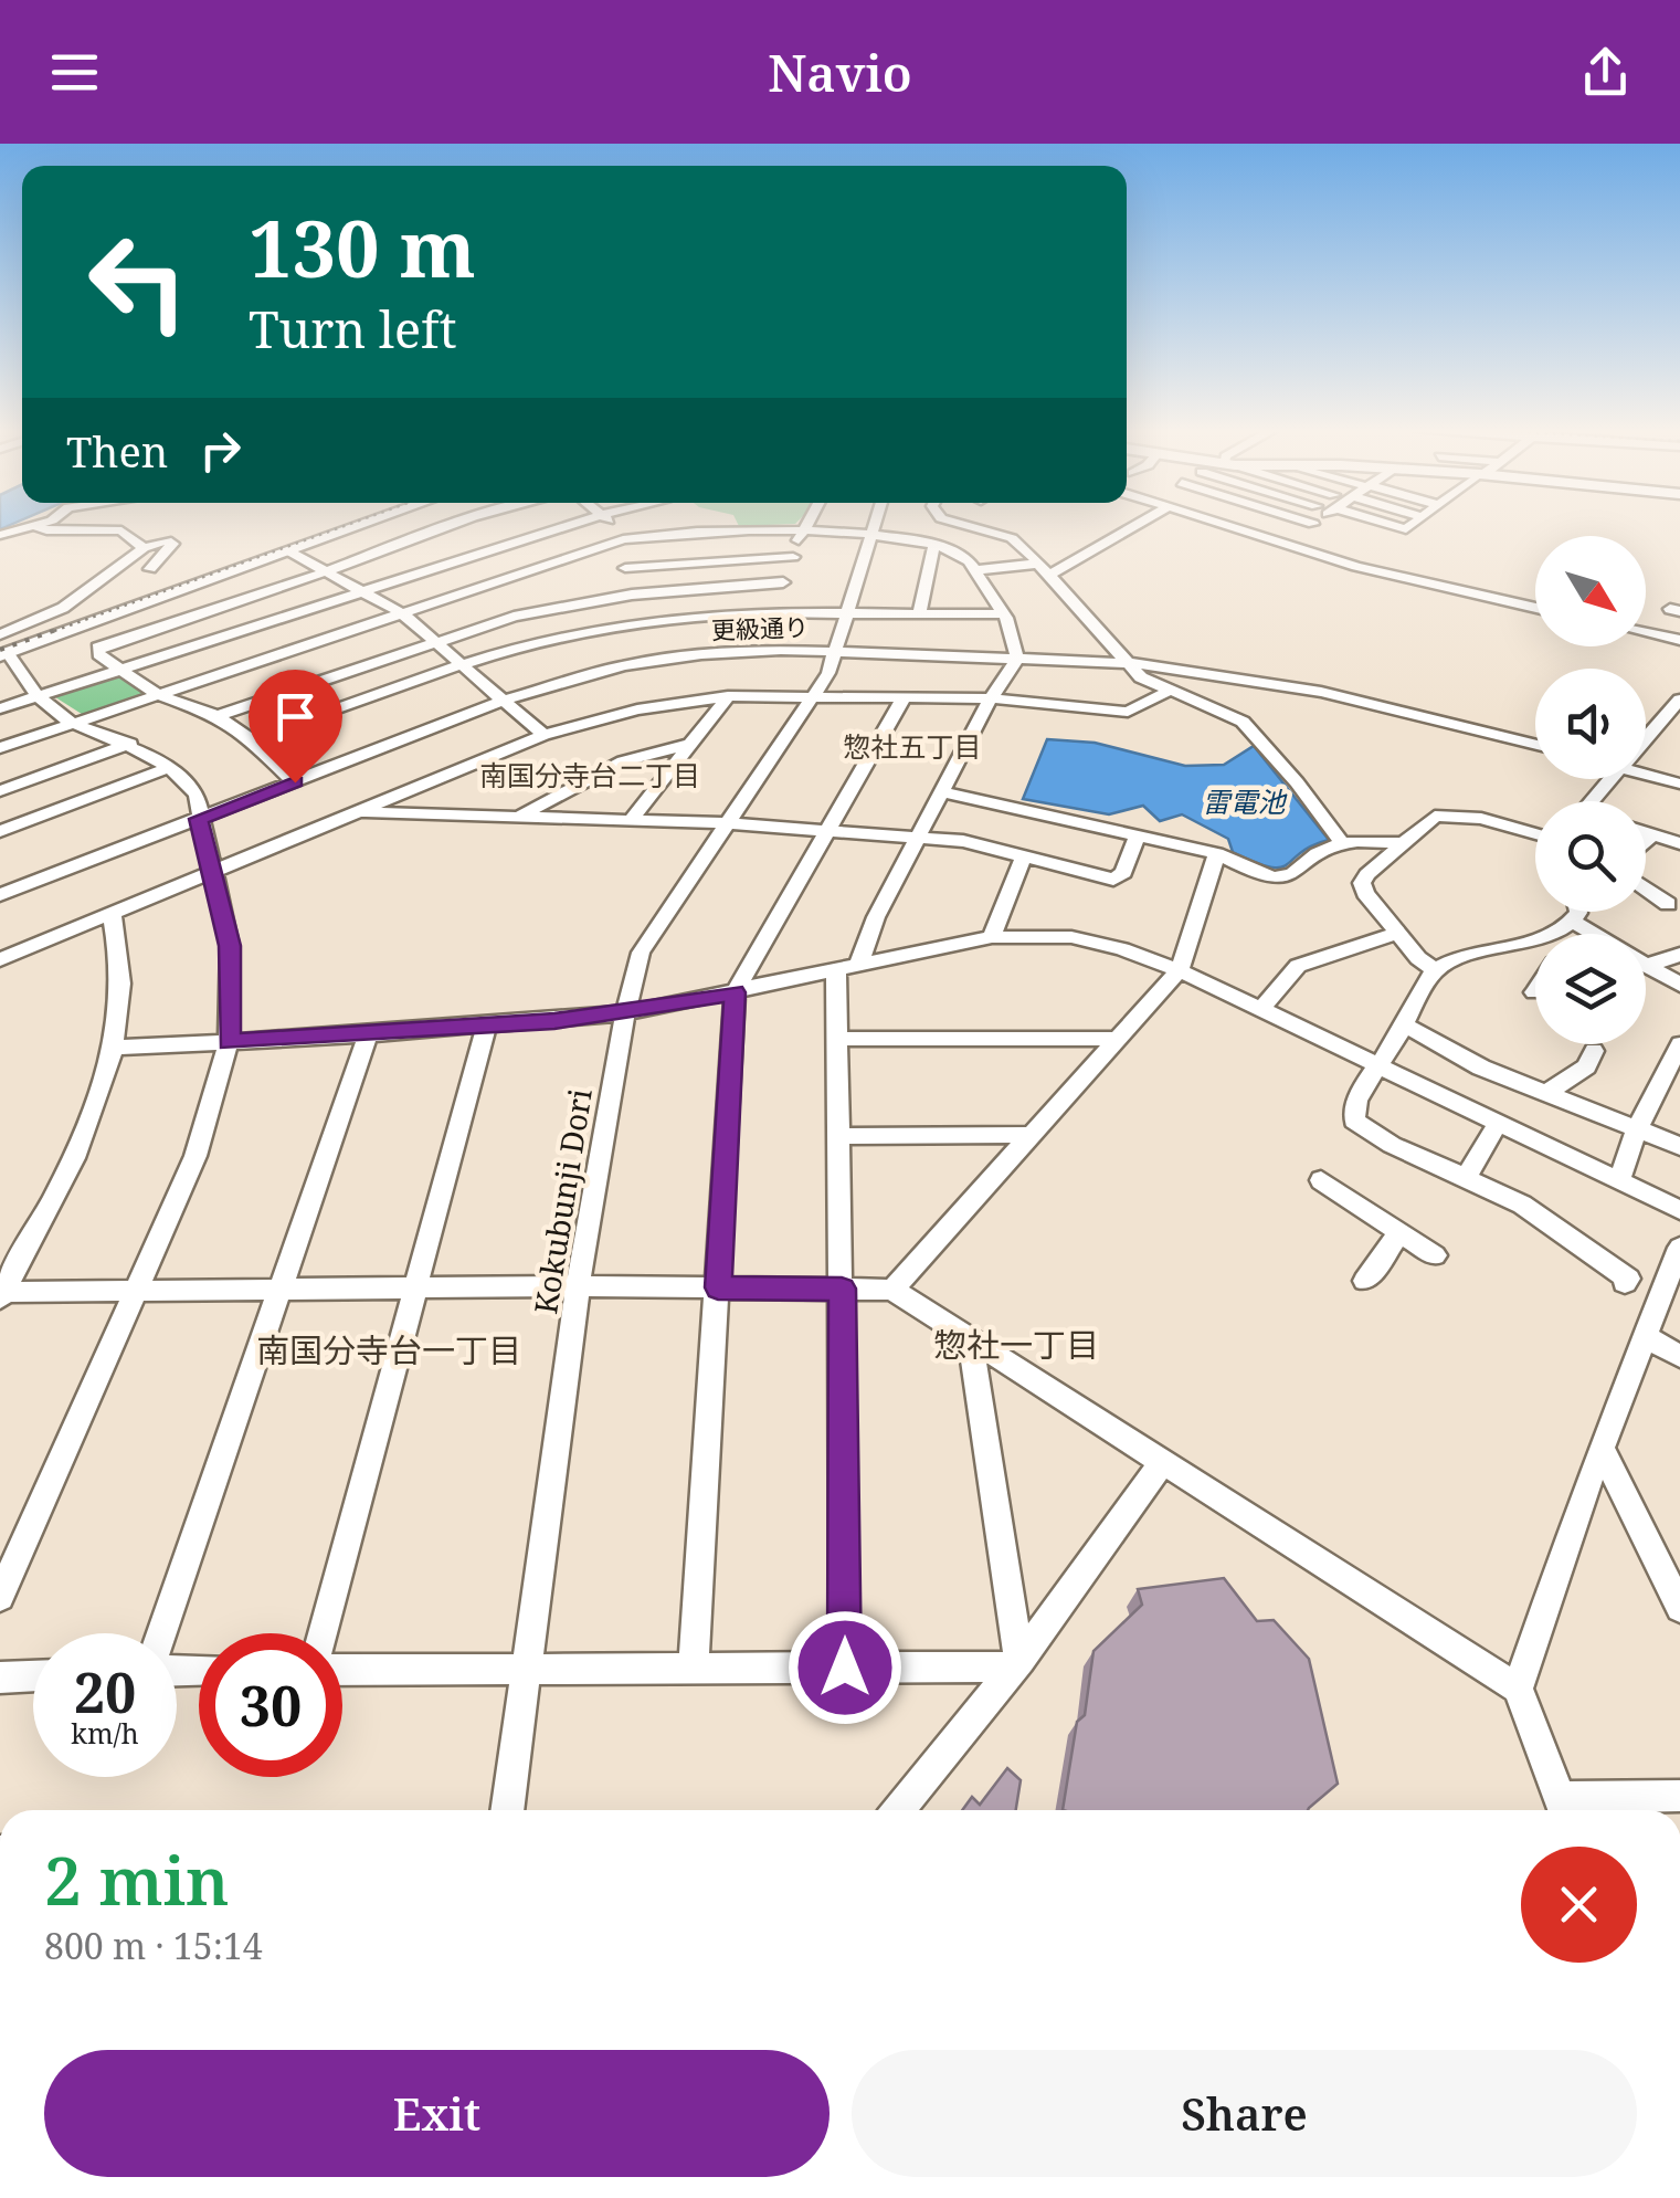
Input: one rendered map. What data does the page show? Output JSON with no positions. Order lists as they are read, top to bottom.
{
  "streets": {
    "street": ["更級通り", "Kokubunji Dori"]
  },
  "crossings": [
    ["更級通り", "Kokubunji Dori"]
  ],
  "districts": [
    "惣社五丁目",
    "南国分寺台二丁目",
    "惣社一丁目",
    "南国分寺台一丁目"
  ],
  "water": ["雷電池"],
  "north": "bottom right",
  "page": {
    "header": "Navio",
    "turn": ["130 m", "Turn left"],
    "then": "Then",
    "speed": "20 km/h",
    "limit": "30",
    "heading": ["2 min", "800 m · 15:14"],
    "buttons": ["Exit", "Share"]
  }
}
